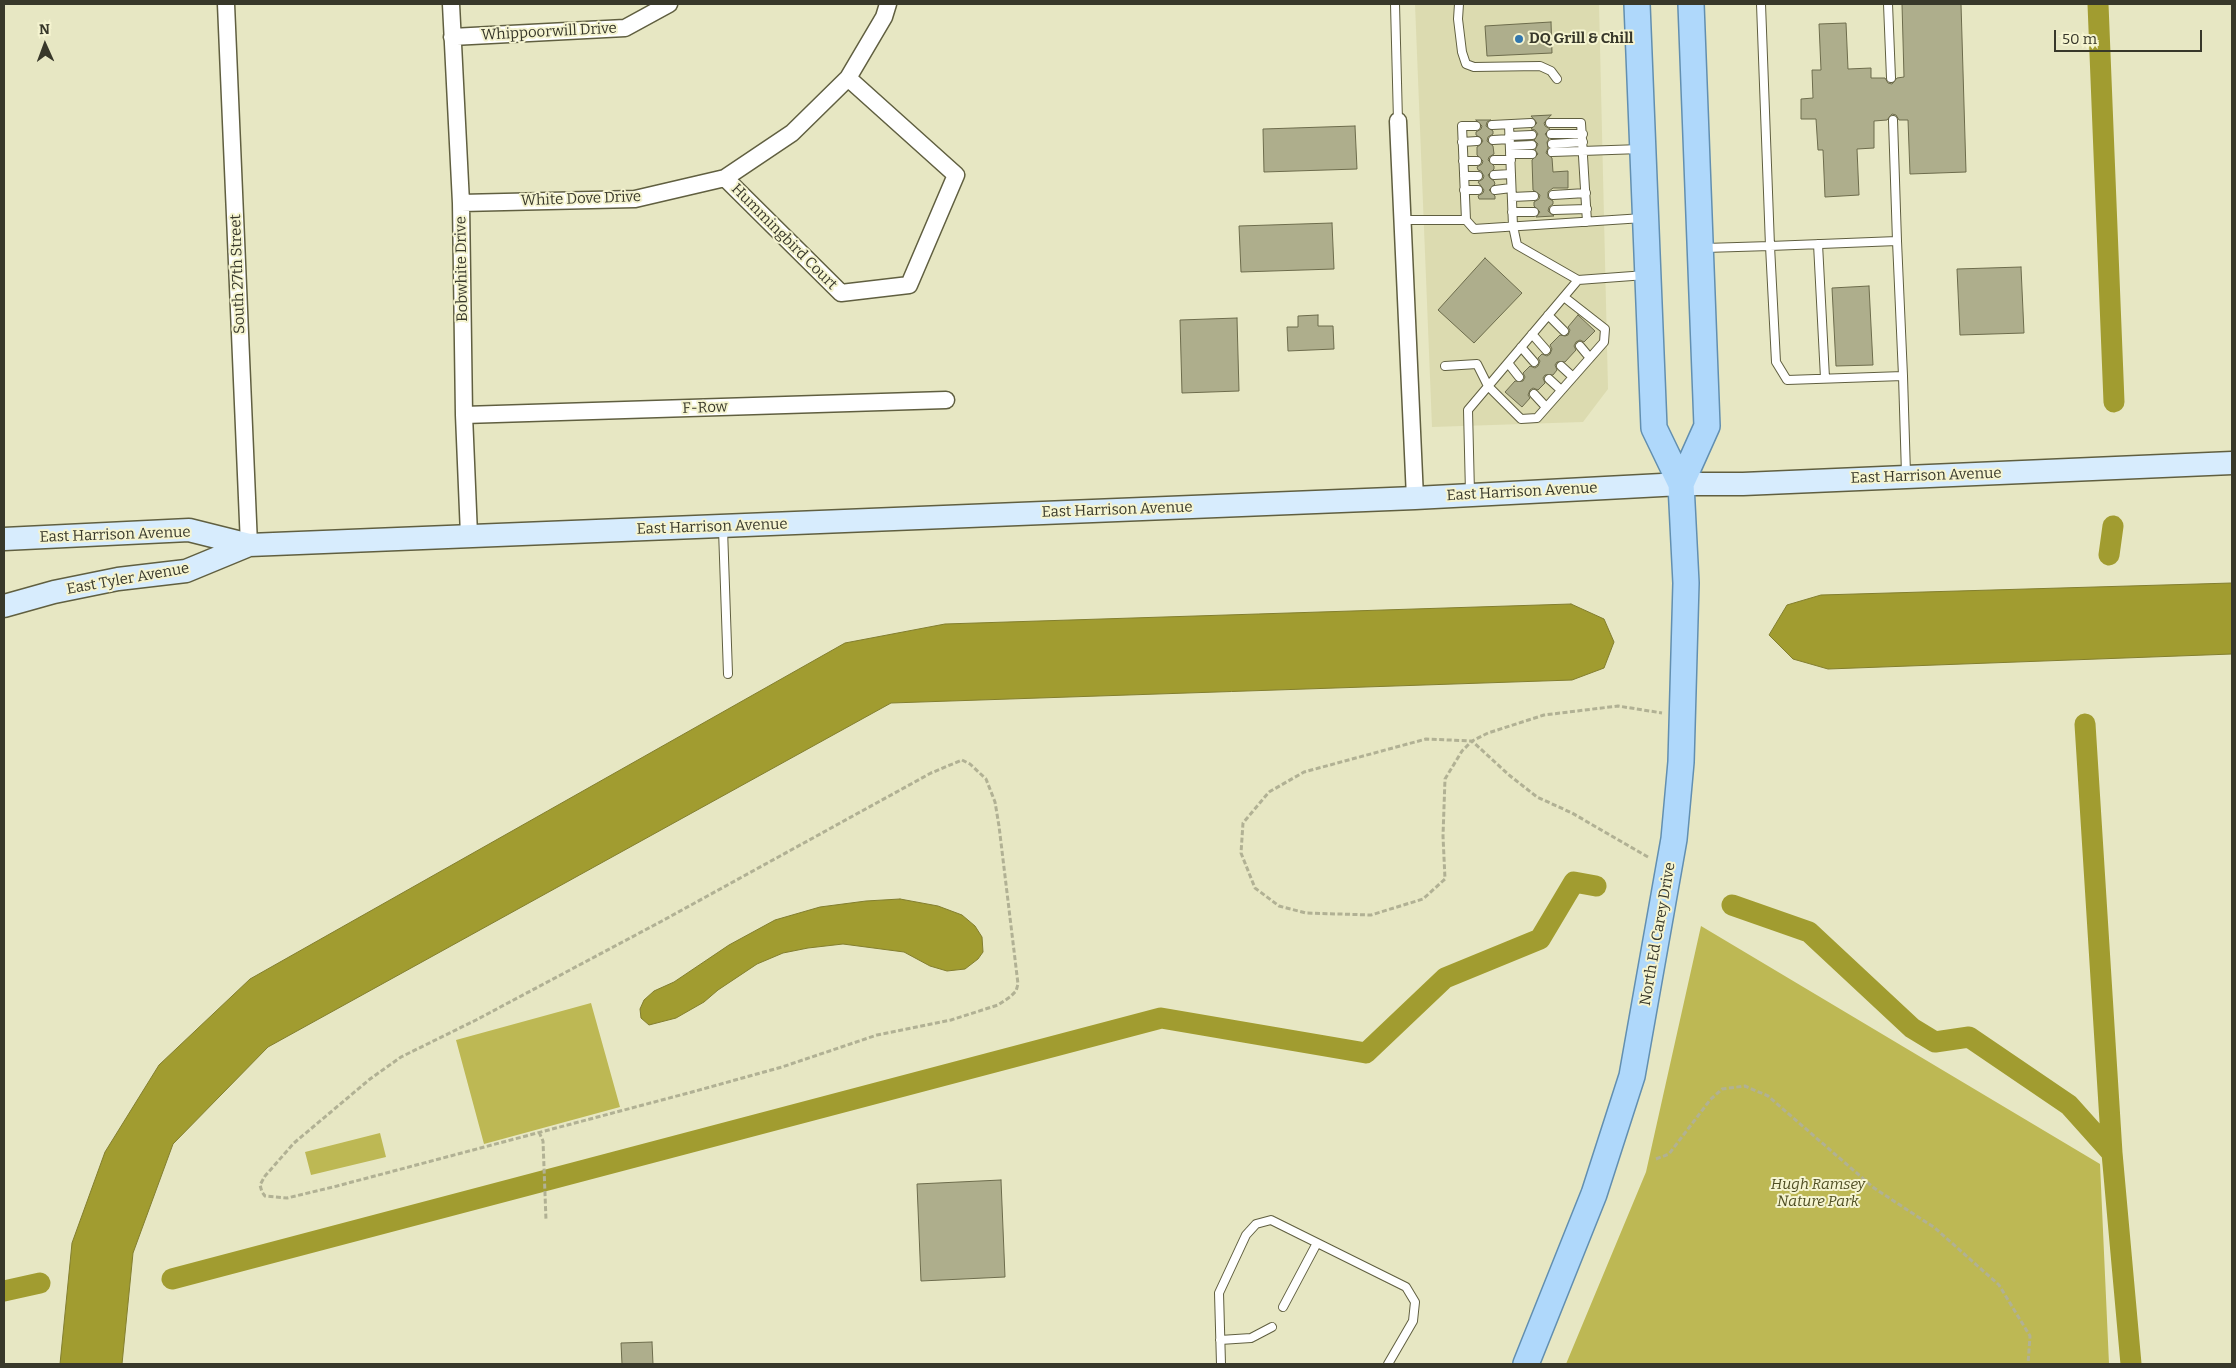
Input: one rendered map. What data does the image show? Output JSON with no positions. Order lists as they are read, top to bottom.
{
  "streets": {
    "main road": ["East Harrison Avenue", "East Tyler Avenue", "North Ed Carey Drive"],
    "street": [
      "Whippoorwill Drive",
      "White Dove Drive",
      "Hummingbird Court",
      "Bobwhite Drive",
      "South 27th Street",
      "F-Row"
    ]
  },
  "crossings": [
    ["Whippoorwill Drive", "Bobwhite Drive"],
    ["White Dove Drive", "Hummingbird Court"],
    ["White Dove Drive", "Bobwhite Drive"],
    ["Bobwhite Drive", "F-Row"],
    ["Bobwhite Drive", "East Harrison Avenue"],
    ["South 27th Street", "East Harrison Avenue"],
    ["South 27th Street", "East Tyler Avenue"],
    ["East Harrison Avenue", "East Tyler Avenue"],
    ["East Harrison Avenue", "North Ed Carey Drive"]
  ],
  "parks": ["Hugh Ramsey Nature Park"],
  "places": ["DQ Grill & Chill"],
  "scale_bar": "50 m",
  "north": "top"
}
